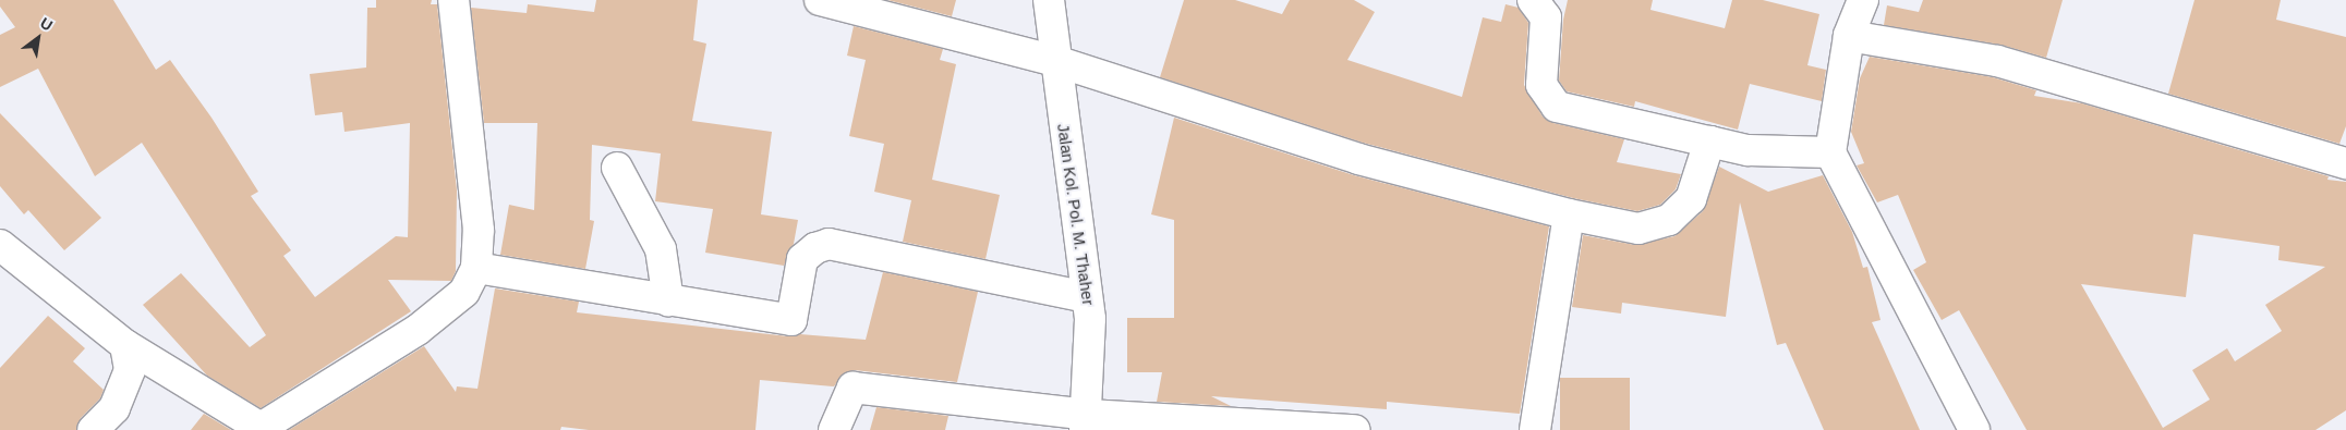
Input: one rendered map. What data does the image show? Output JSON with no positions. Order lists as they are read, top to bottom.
{
  "streets": {
    "street": ["Jalan Kol. Pol. M. Thaher"]
  },
  "north": "top right"
}
